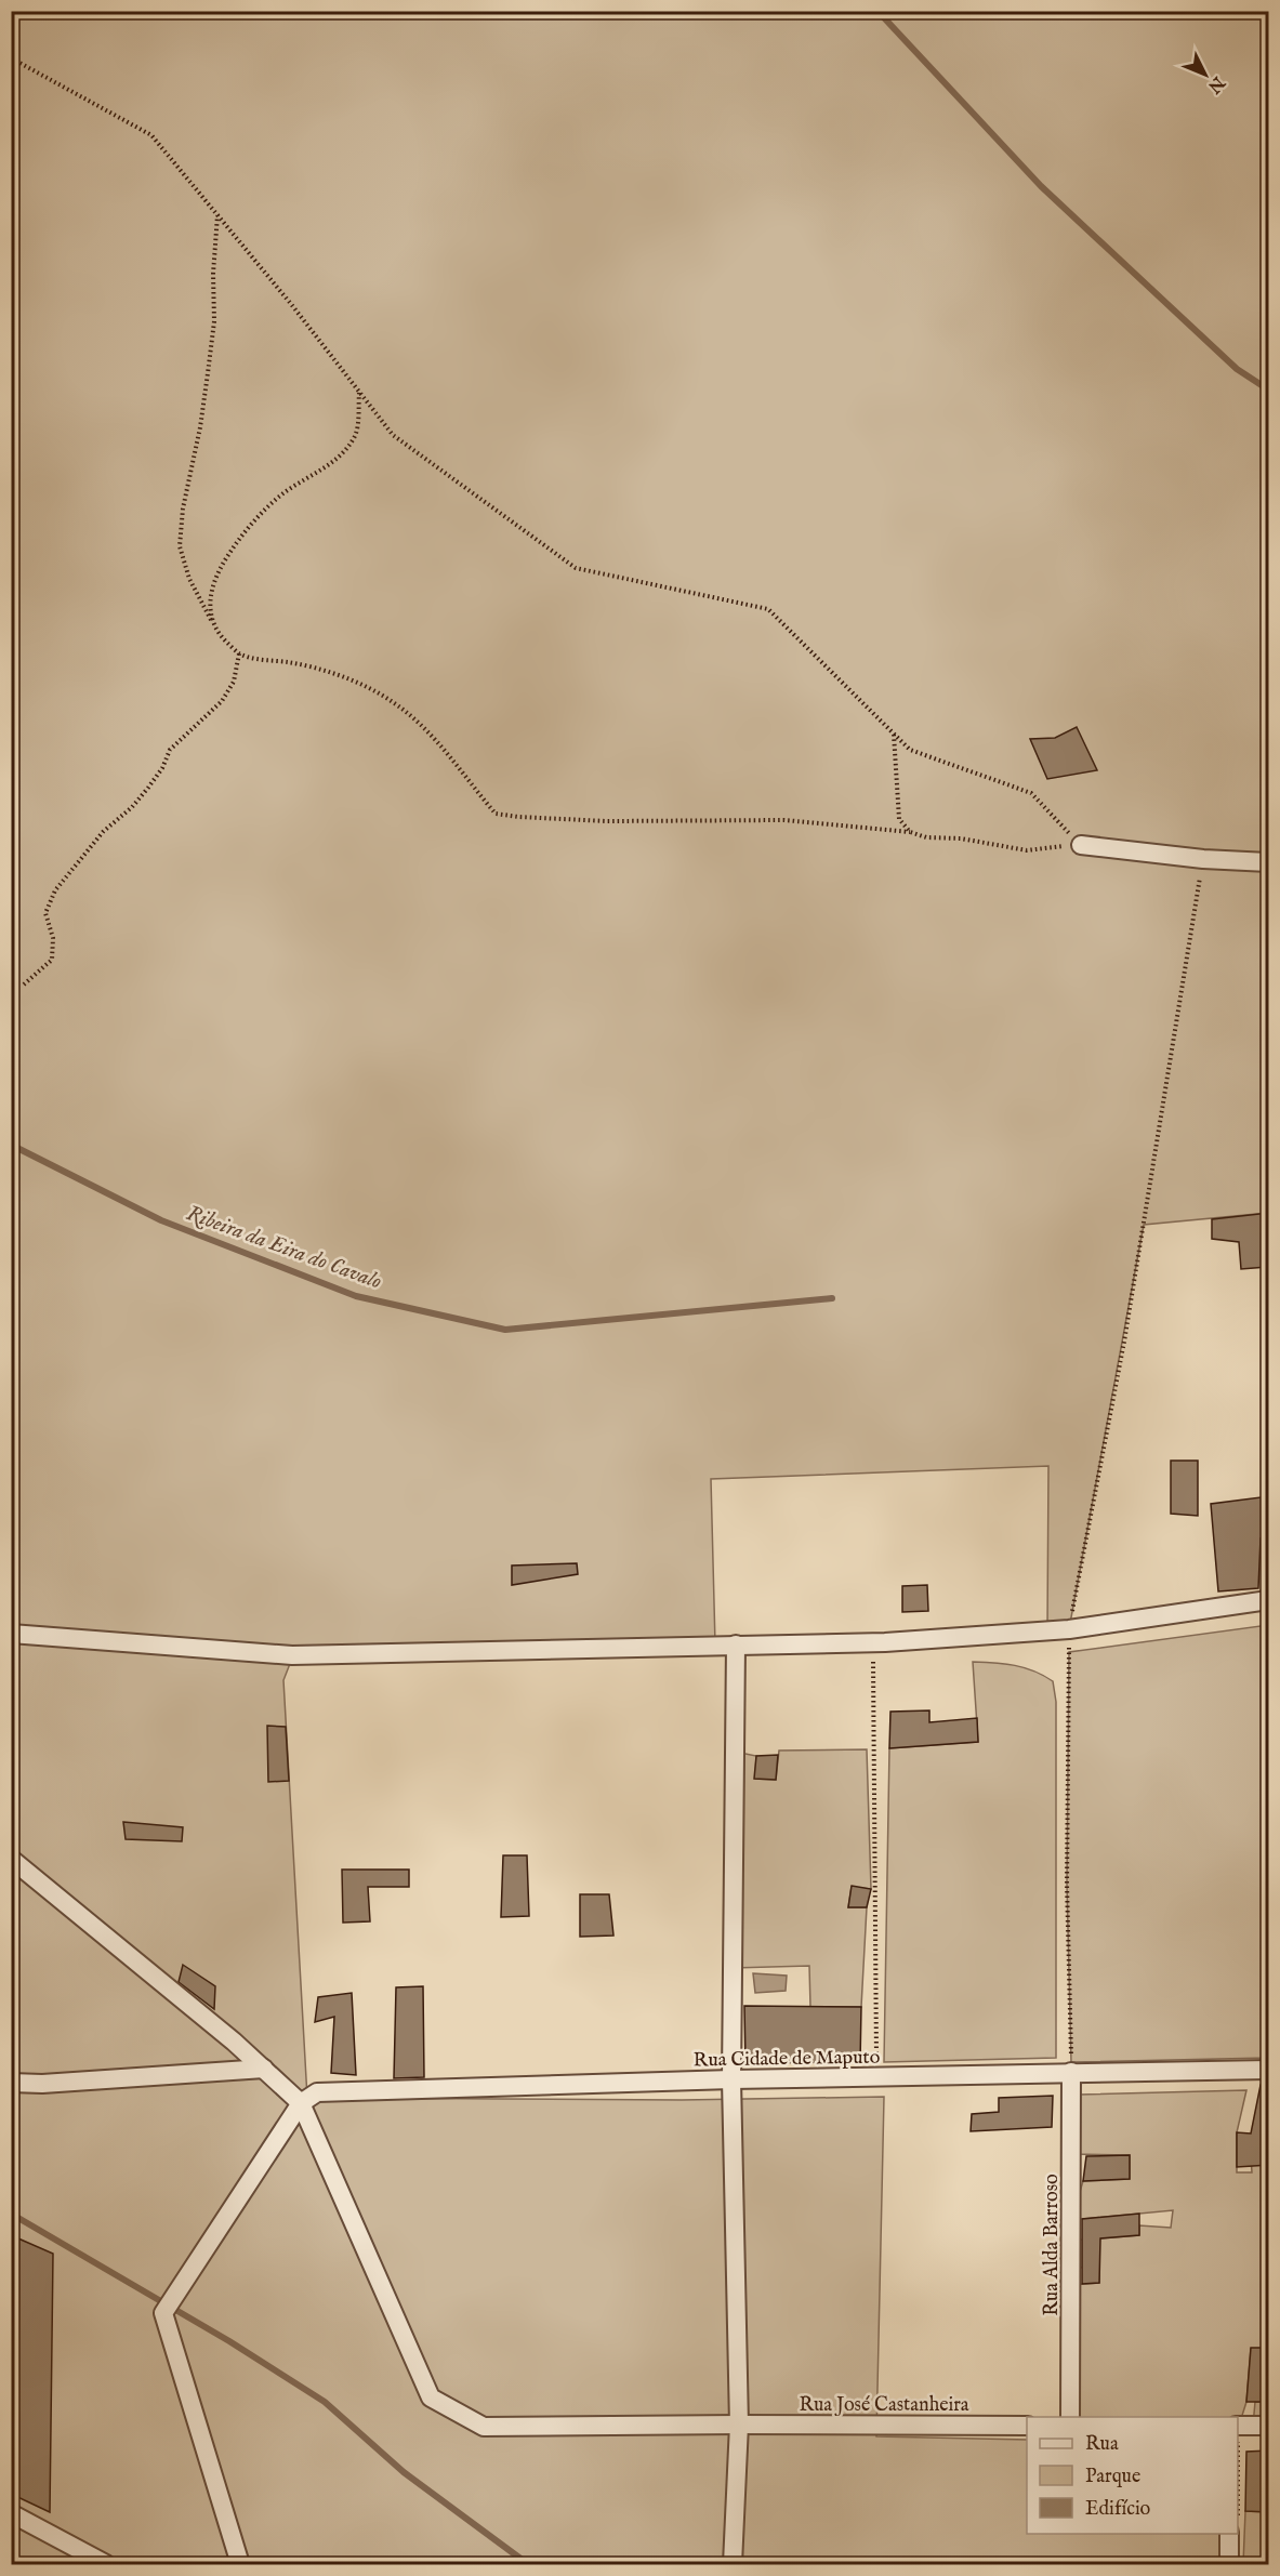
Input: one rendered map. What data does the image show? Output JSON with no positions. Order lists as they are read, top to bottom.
{
  "streets": {
    "street": ["Rua Cidade de Maputo", "Rua Alda Barroso", "Rua José Castanheira"]
  },
  "crossings": [
    ["Rua Cidade de Maputo", "Rua Alda Barroso"],
    ["Rua Cidade de Maputo", "Rua José Castanheira"]
  ],
  "water": ["Ribeira da Eira do Cavalo"],
  "legend": ["Rua", "Parque", "Edifício"],
  "north": "bottom right"
}
